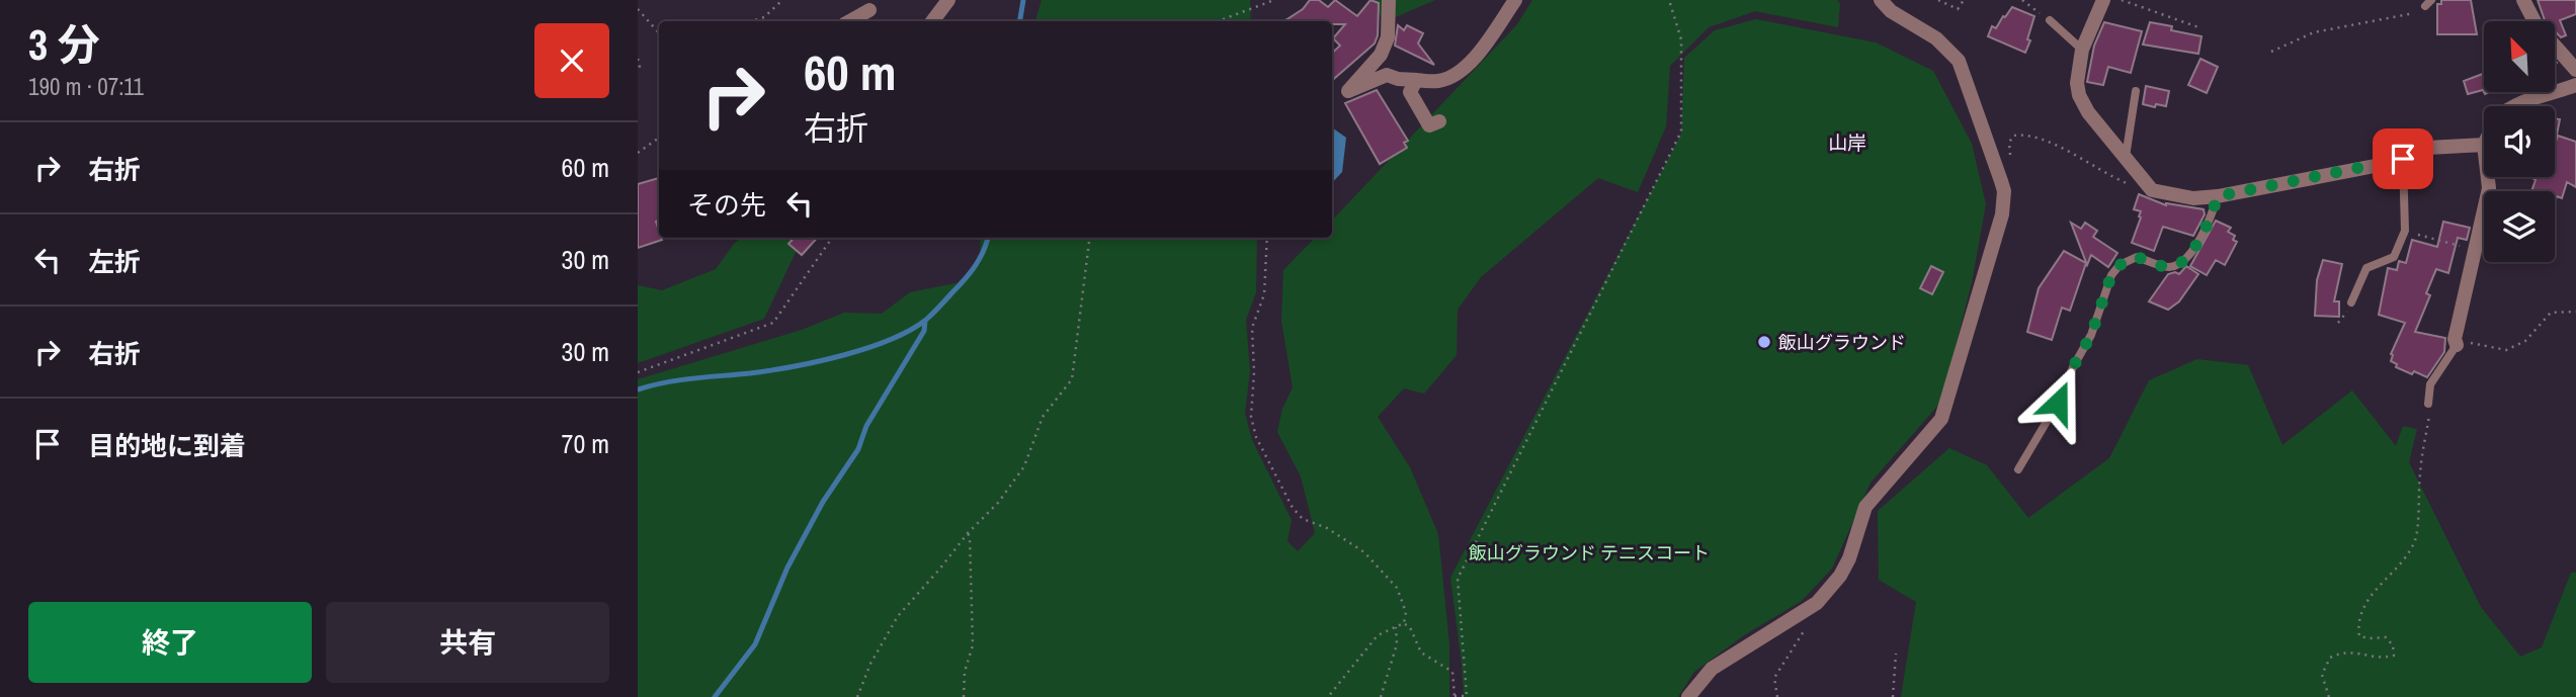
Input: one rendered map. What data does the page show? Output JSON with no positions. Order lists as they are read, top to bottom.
{
  "districts": ["山岸"],
  "parks": ["飯山グラウンド テニスコート"],
  "places": ["飯山グラウンド"],
  "north": "top left",
  "page": {
    "heading": ["3 分", "190 m · 07:11"],
    "turn": ["60 m", "右折"],
    "list": [
      {
        "name": "右折",
        "value": "60 m"
      },
      {
        "name": "左折",
        "value": "30 m"
      },
      {
        "name": "右折",
        "value": "30 m"
      },
      {
        "name": "目的地に到着",
        "value": "70 m"
      }
    ],
    "then": "その先",
    "buttons": ["終了", "共有"]
  }
}
